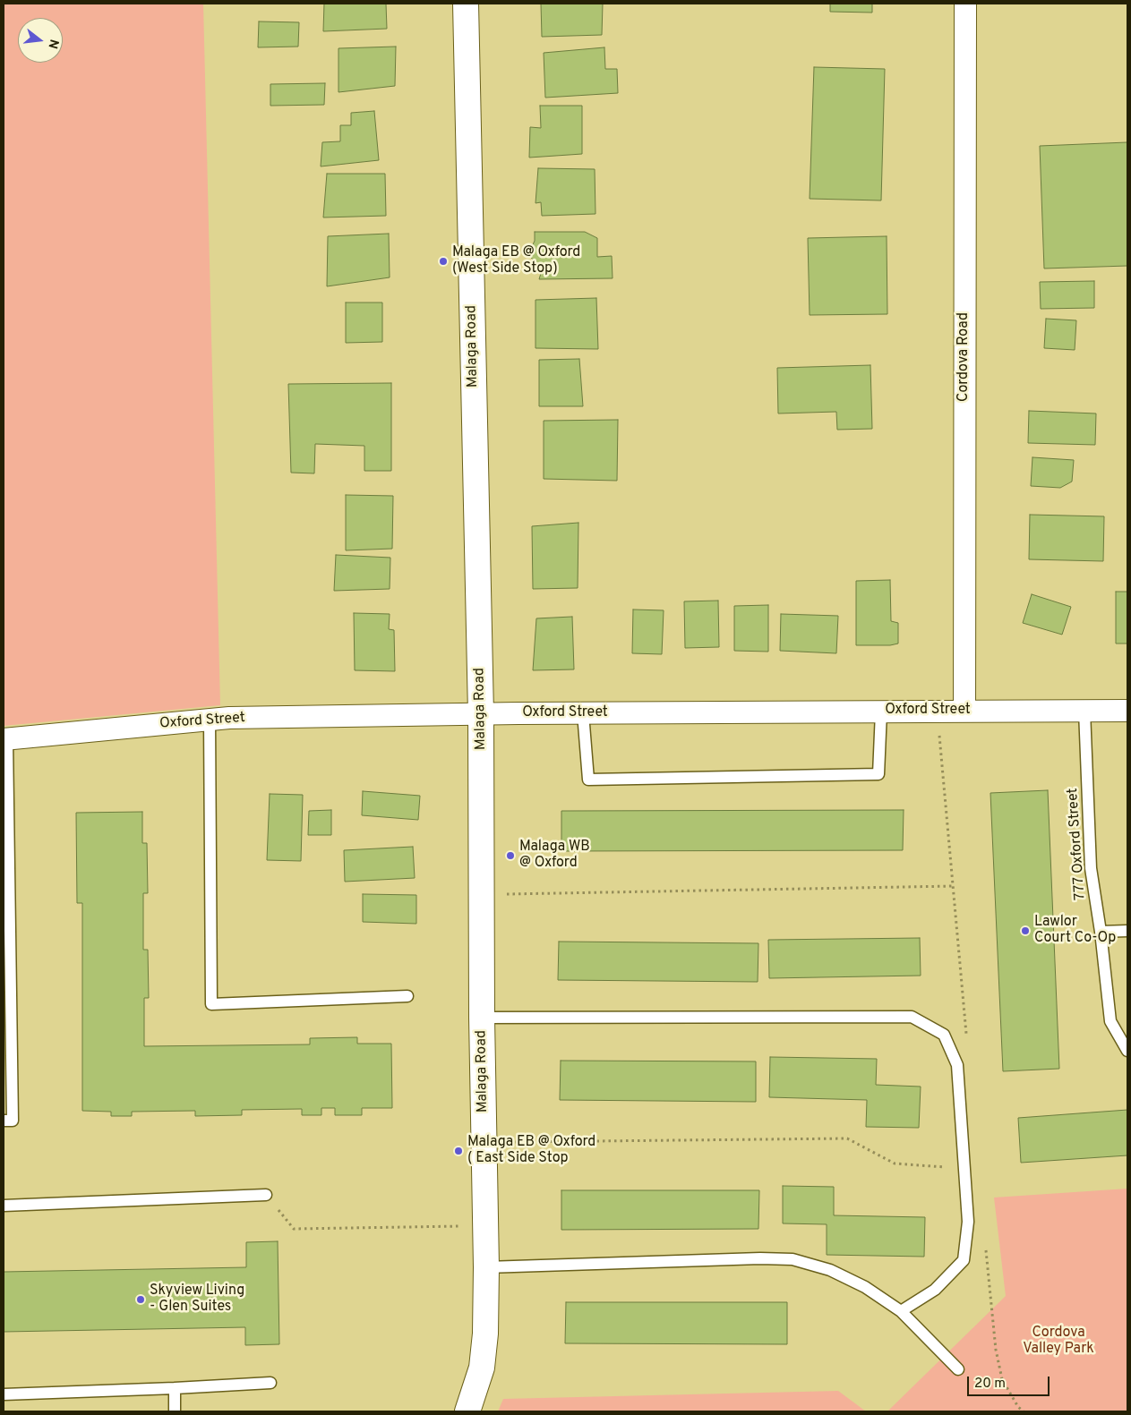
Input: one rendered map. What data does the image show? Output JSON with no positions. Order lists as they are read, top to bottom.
{
  "streets": {
    "street": ["Malaga Road", "Cordova Road", "Oxford Street"],
    "lane": ["777 Oxford Street"]
  },
  "crossings": [
    ["Malaga Road", "Oxford Street"],
    ["Cordova Road", "Oxford Street"],
    ["Oxford Street", "777 Oxford Street"]
  ],
  "parks": ["Cordova Valley Park"],
  "places": [
    "Malaga EB @ Oxford (West Side Stop)",
    "Malaga WB @ Oxford",
    "Lawlor Court Co-Op",
    "Malaga EB @ Oxford ( East Side Stop",
    "Skyview Living - Glen Suites"
  ],
  "scale_bar": "20 m",
  "north": "right"
}
